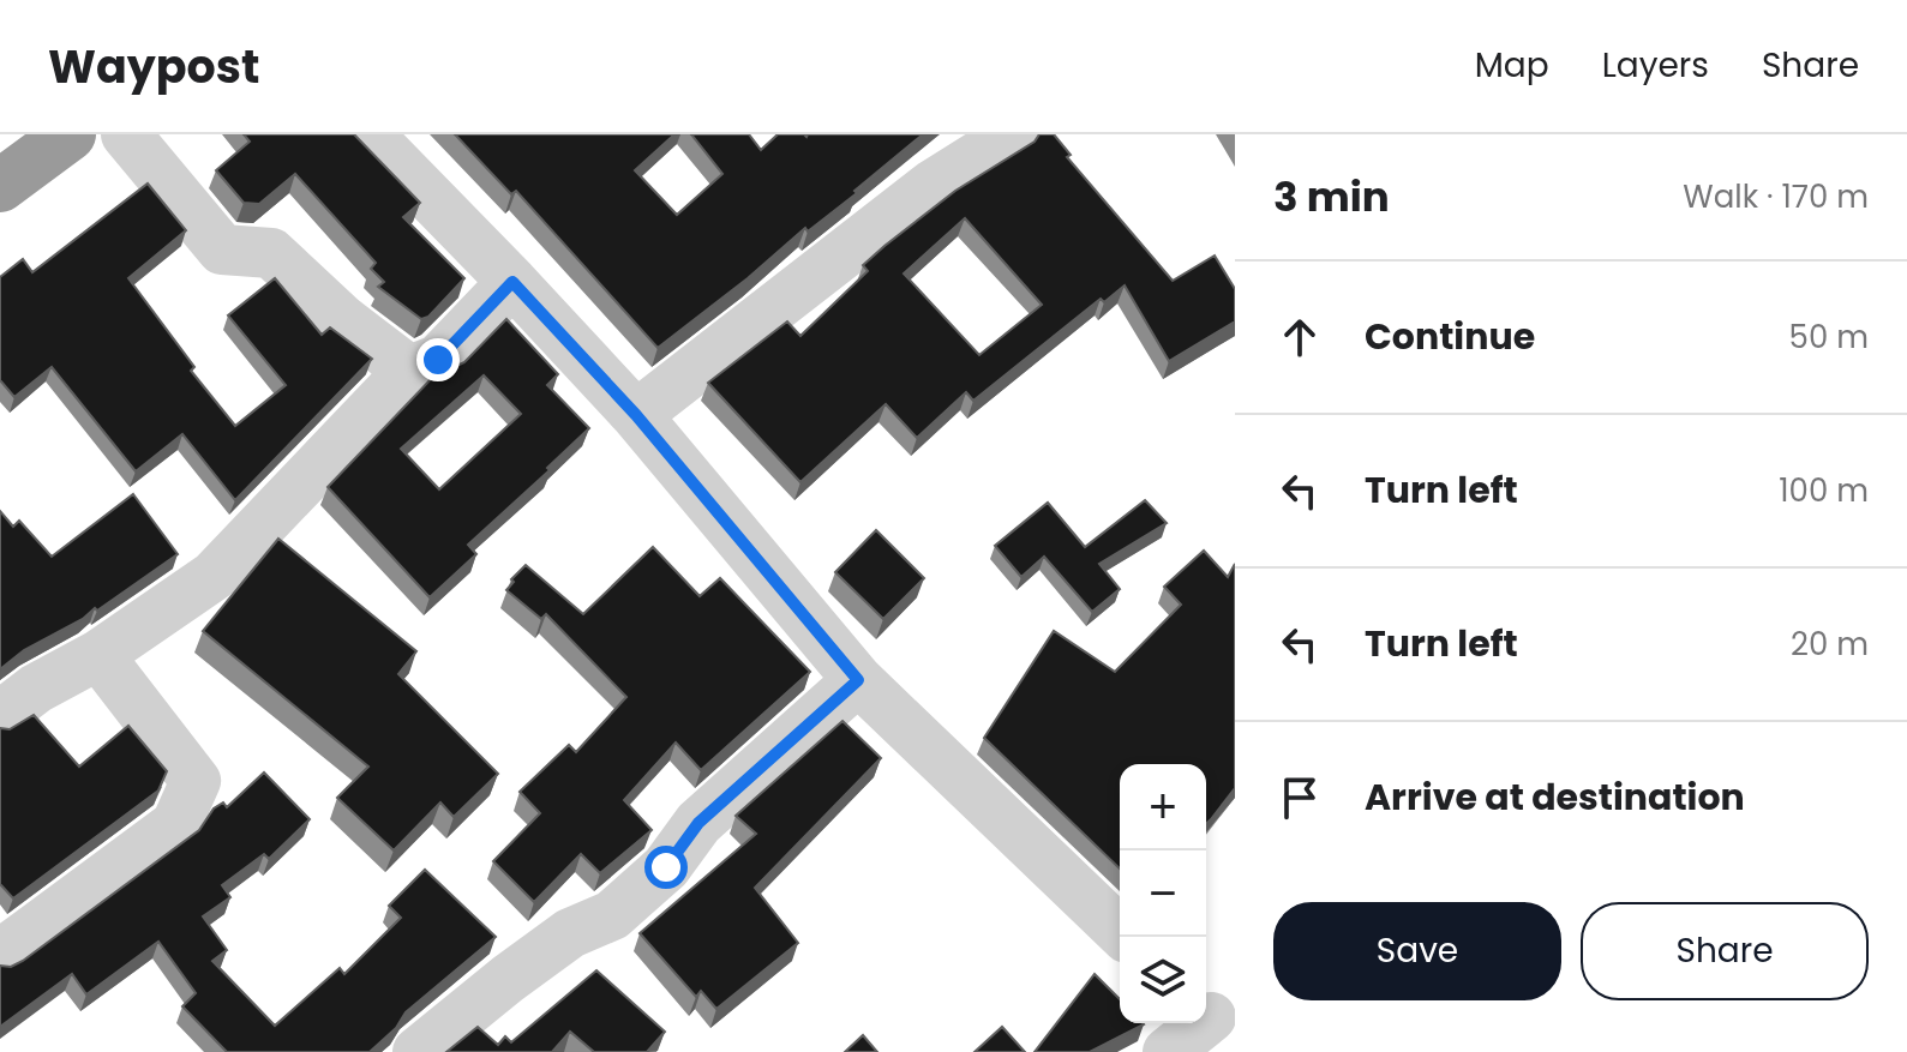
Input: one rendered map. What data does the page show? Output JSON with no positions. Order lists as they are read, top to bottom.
{
  "page": {
    "header": "Waypost",
    "nav": ["Map", "Layers", "Share"],
    "heading": ["3 min", "Walk · 170 m"],
    "list": [
      ["Continue", "50 m"],
      ["Turn left", "100 m"],
      ["Turn left", "20 m"],
      "Arrive at destination"
    ],
    "map_buttons": ["+", "−"],
    "buttons": ["Save", "Share"]
  }
}
